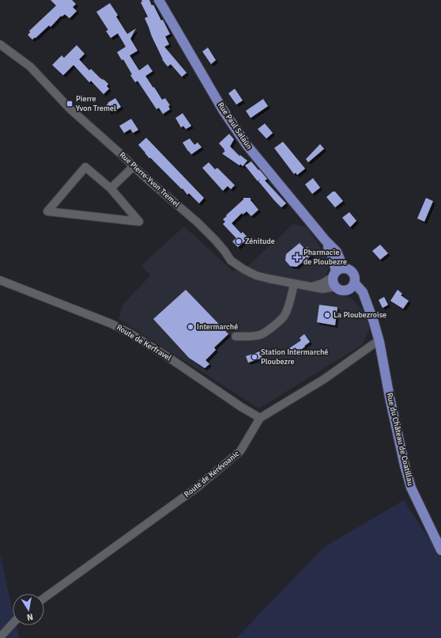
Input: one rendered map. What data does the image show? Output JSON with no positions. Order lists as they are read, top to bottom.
{
  "streets": {
    "main road": ["Rue Paul Salaün", "Rue du Château de Coatillau"],
    "street": ["Rue Pierre-Yvon Tremel", "Route de Kerfravel", "Route de Kerévoanic"]
  },
  "crossings": [
    ["Rue Paul Salaün", "Rue Pierre-Yvon Tremel"],
    ["Route de Kerfravel", "Route de Kerévoanic"],
    ["Rue du Château de Coatillau", "Route de Kerévoanic"]
  ],
  "places": {
    "transit": ["Pierre Yvon Tremel"],
    "other": [
      "Zénitude",
      "La Ploubezroise",
      "Intermarché",
      "Station Intermarché Ploubezre"
    ],
    "health": ["Pharmacie de Ploubezre"]
  },
  "north": "bottom"
}
